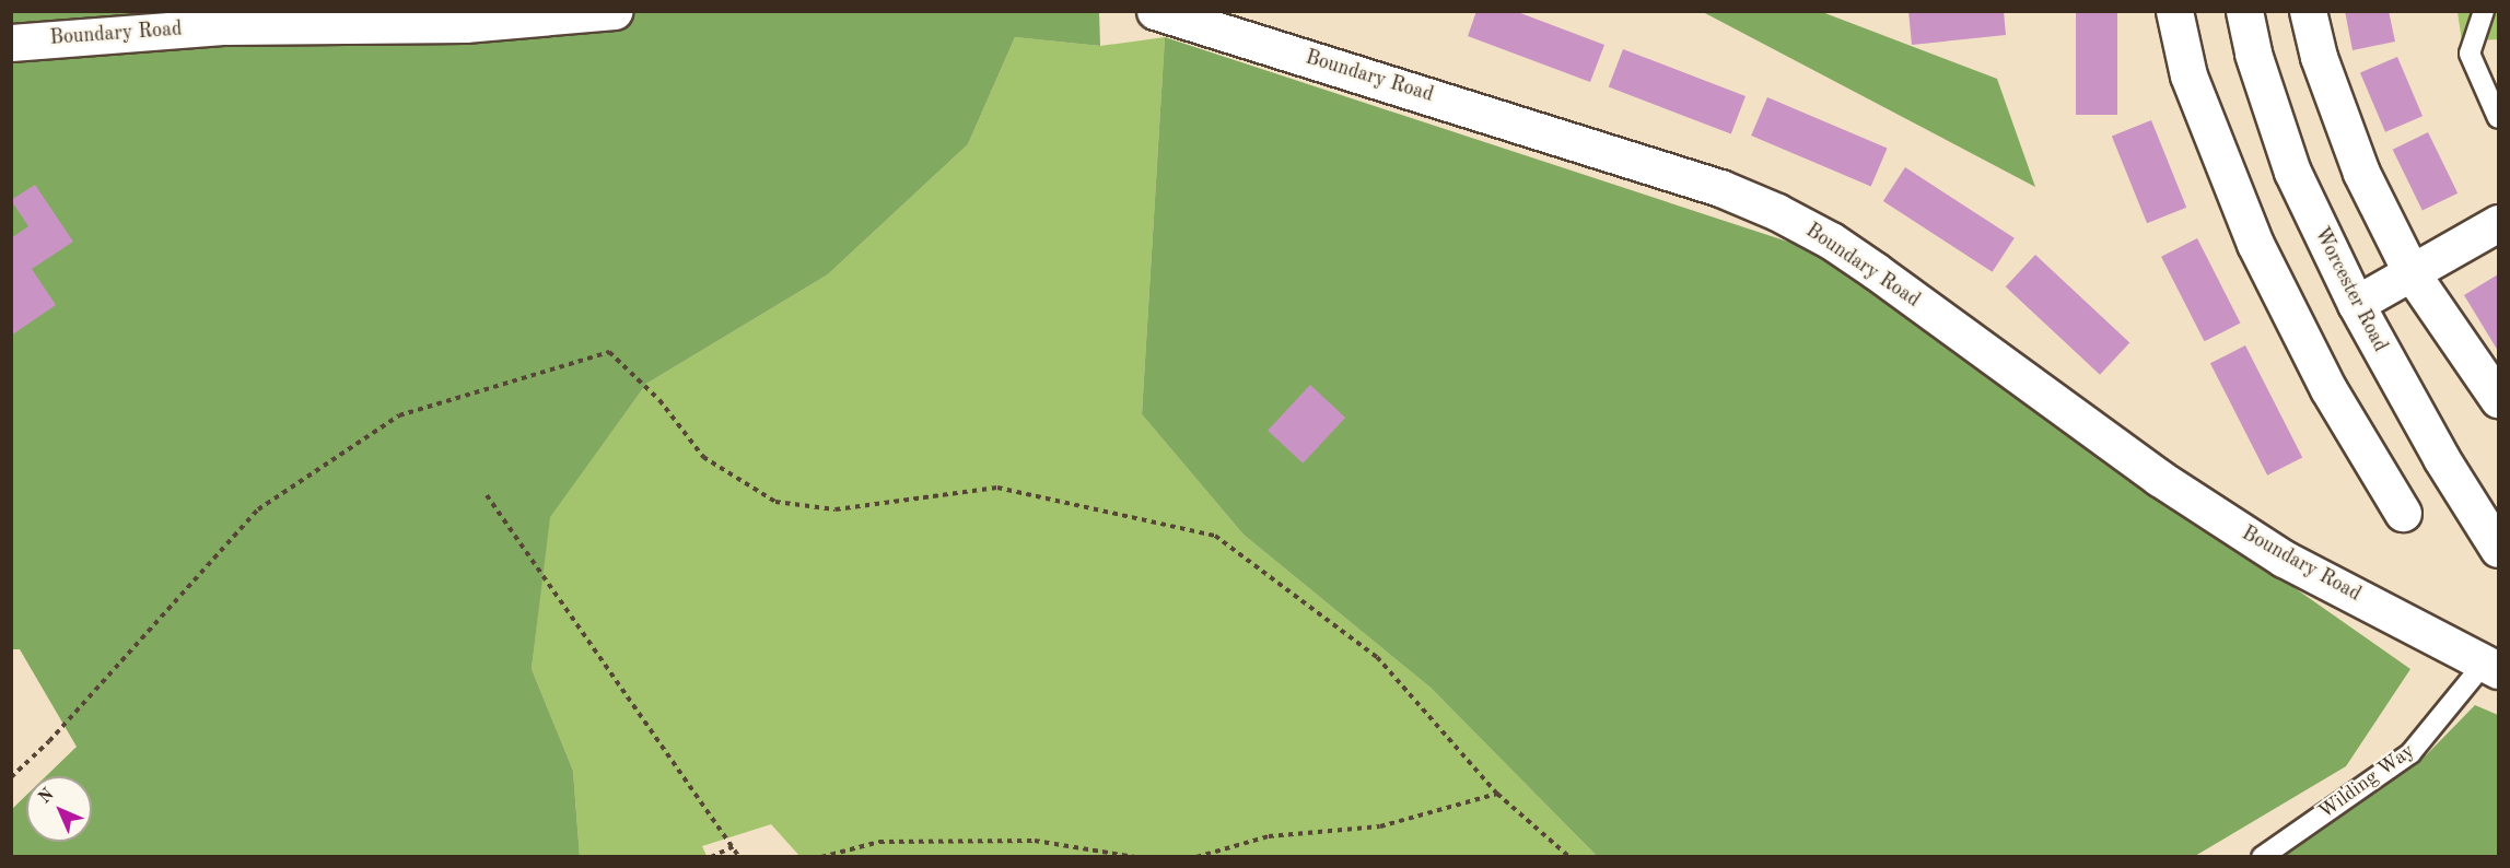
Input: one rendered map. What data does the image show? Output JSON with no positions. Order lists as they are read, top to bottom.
{
  "streets": {
    "main road": ["Boundary Road", "Worcester Road"],
    "lane": ["Wilding Way"]
  },
  "crossings": [
    ["Boundary Road", "Wilding Way"]
  ],
  "north": "top left"
}
